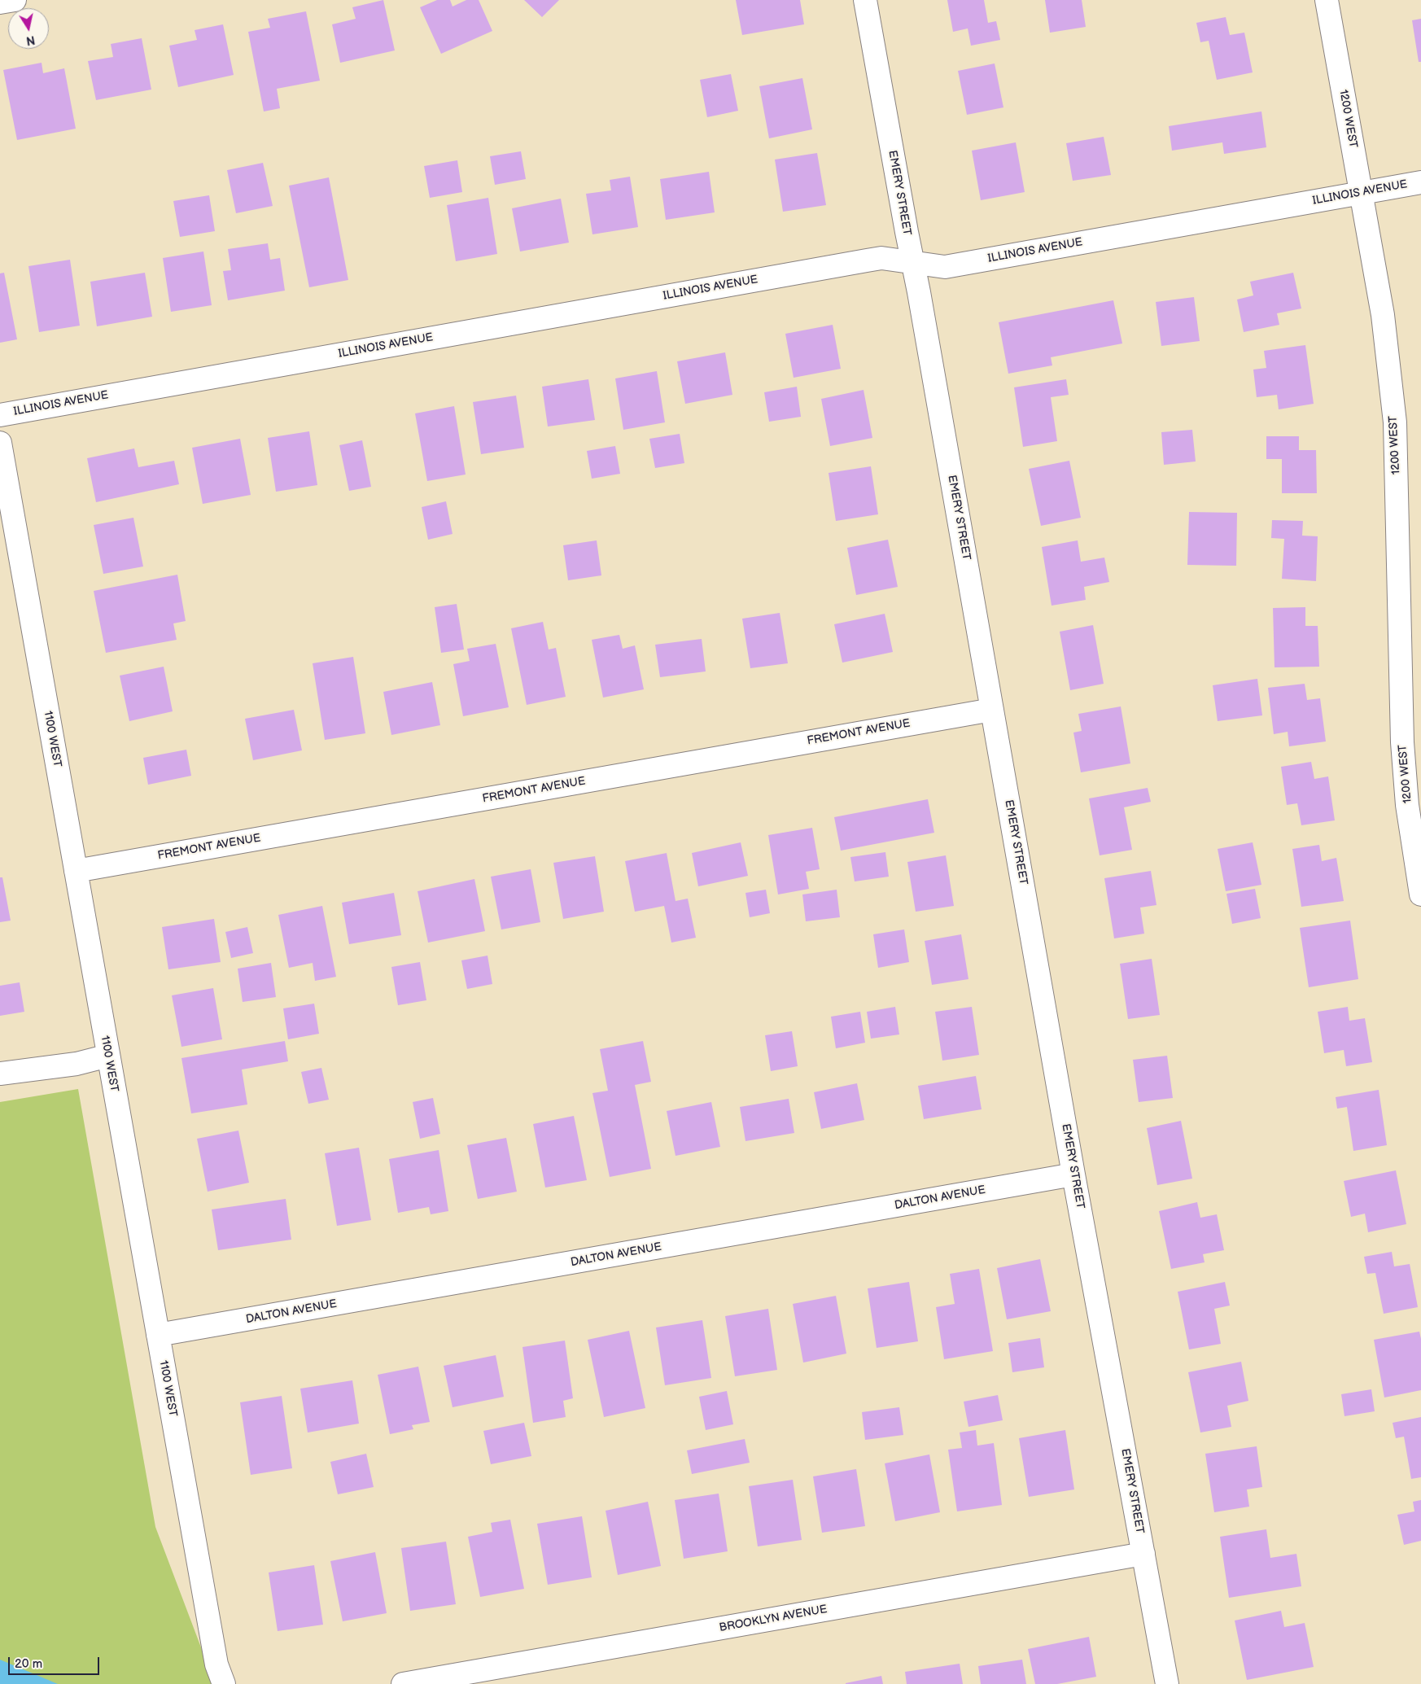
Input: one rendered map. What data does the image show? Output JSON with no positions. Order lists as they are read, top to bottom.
{
  "streets": {
    "street": [
      "1200 WEST",
      "EMERY STREET",
      "ILLINOIS AVENUE",
      "FREMONT AVENUE",
      "1100 WEST",
      "DALTON AVENUE",
      "BROOKLYN AVENUE"
    ]
  },
  "crossings": [
    ["1200 WEST", "ILLINOIS AVENUE"],
    ["EMERY STREET", "ILLINOIS AVENUE"],
    ["EMERY STREET", "FREMONT AVENUE"],
    ["EMERY STREET", "DALTON AVENUE"],
    ["EMERY STREET", "BROOKLYN AVENUE"],
    ["FREMONT AVENUE", "1100 WEST"],
    ["1100 WEST", "DALTON AVENUE"]
  ],
  "scale_bar": "20 m",
  "north": "bottom"
}
